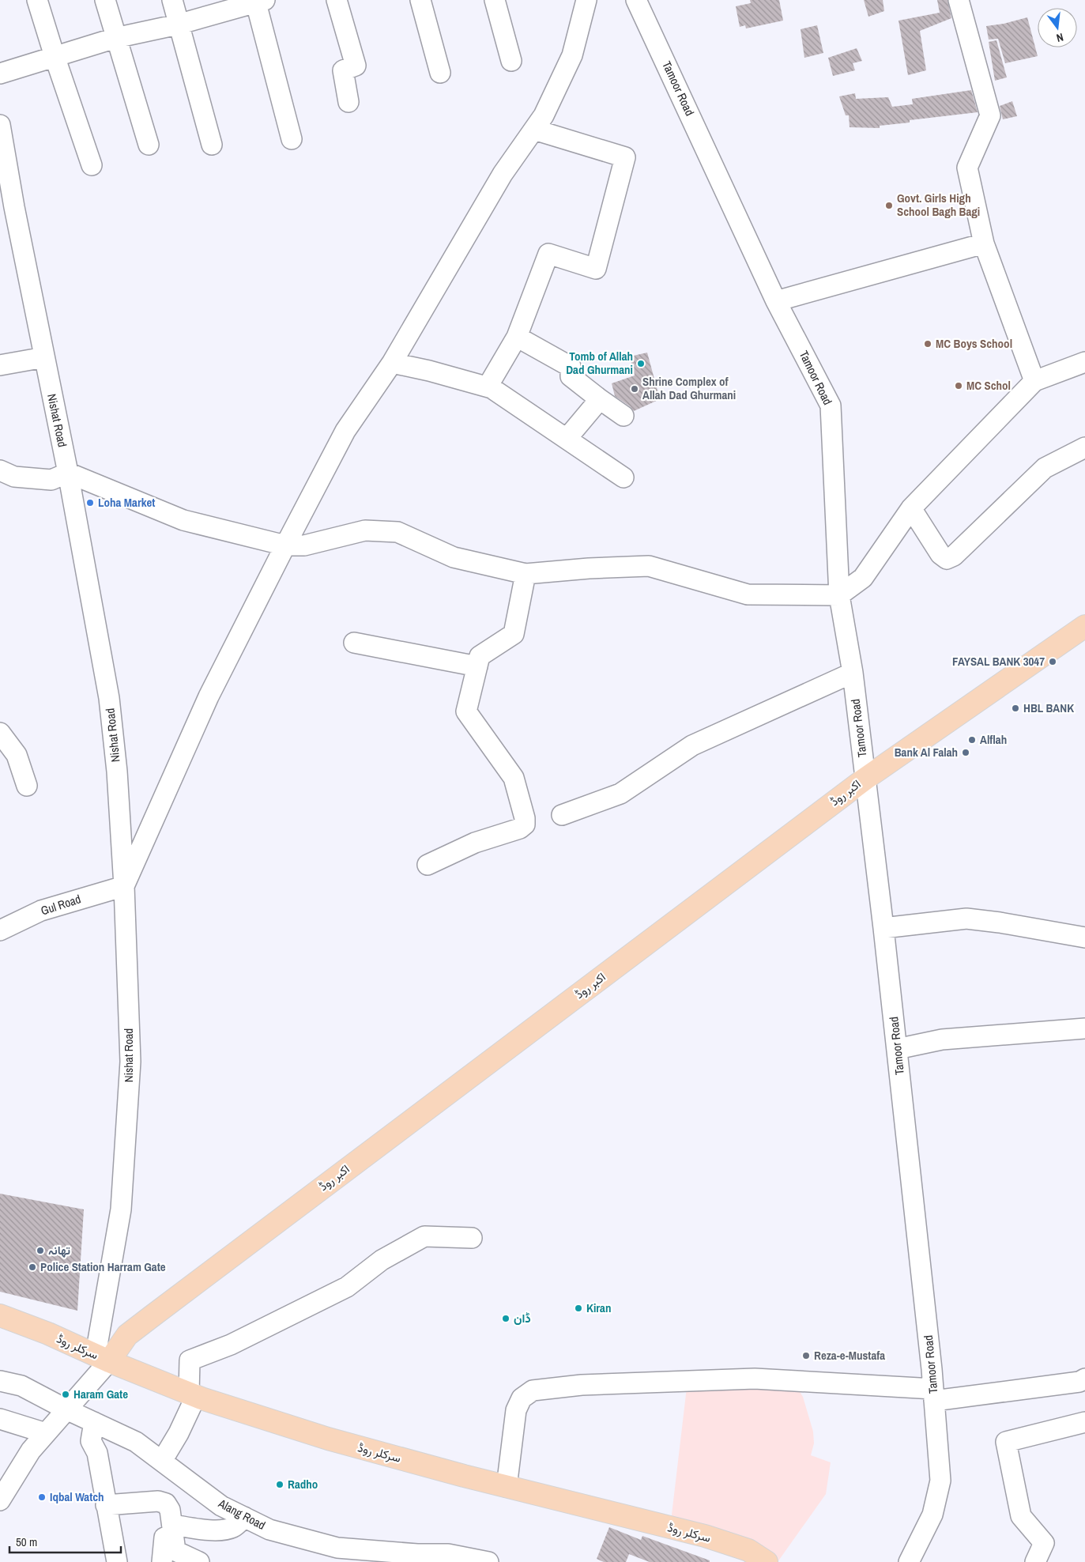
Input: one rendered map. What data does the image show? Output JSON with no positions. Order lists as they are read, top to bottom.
{
  "streets": {
    "main road": ["اکبر روڈ", "سرکلر روڈ"],
    "street": [
      "Tamoor Road",
      "Nishat Road",
      "Gul Road",
      "Alang Road"
    ]
  },
  "crossings": [
    ["Tamoor Road", "اکبر روڈ"],
    ["Nishat Road", "اکبر روڈ"],
    ["Nishat Road", "Gul Road"],
    ["Nishat Road", "سرکلر روڈ"],
    ["اکبر روڈ", "سرکلر روڈ"]
  ],
  "places": [
    "Govt. Girls High School Bagh Bagi",
    "MC Boys School",
    "Tomb of Allah Dad Ghurmani",
    "MC Schol",
    "Shrine Complex of Allah Dad Ghurmani",
    "Loha Market",
    "FAYSAL BANK 3047",
    "HBL BANK",
    "Alflah",
    "Bank Al Falah",
    "تھانہ",
    "Police Station Harram Gate",
    "Kiran",
    "ڈان",
    "Reza-e-Mustafa",
    "Haram Gate",
    "Radho",
    "Iqbal Watch"
  ],
  "scale_bar": "50 m",
  "north": "bottom"
}
